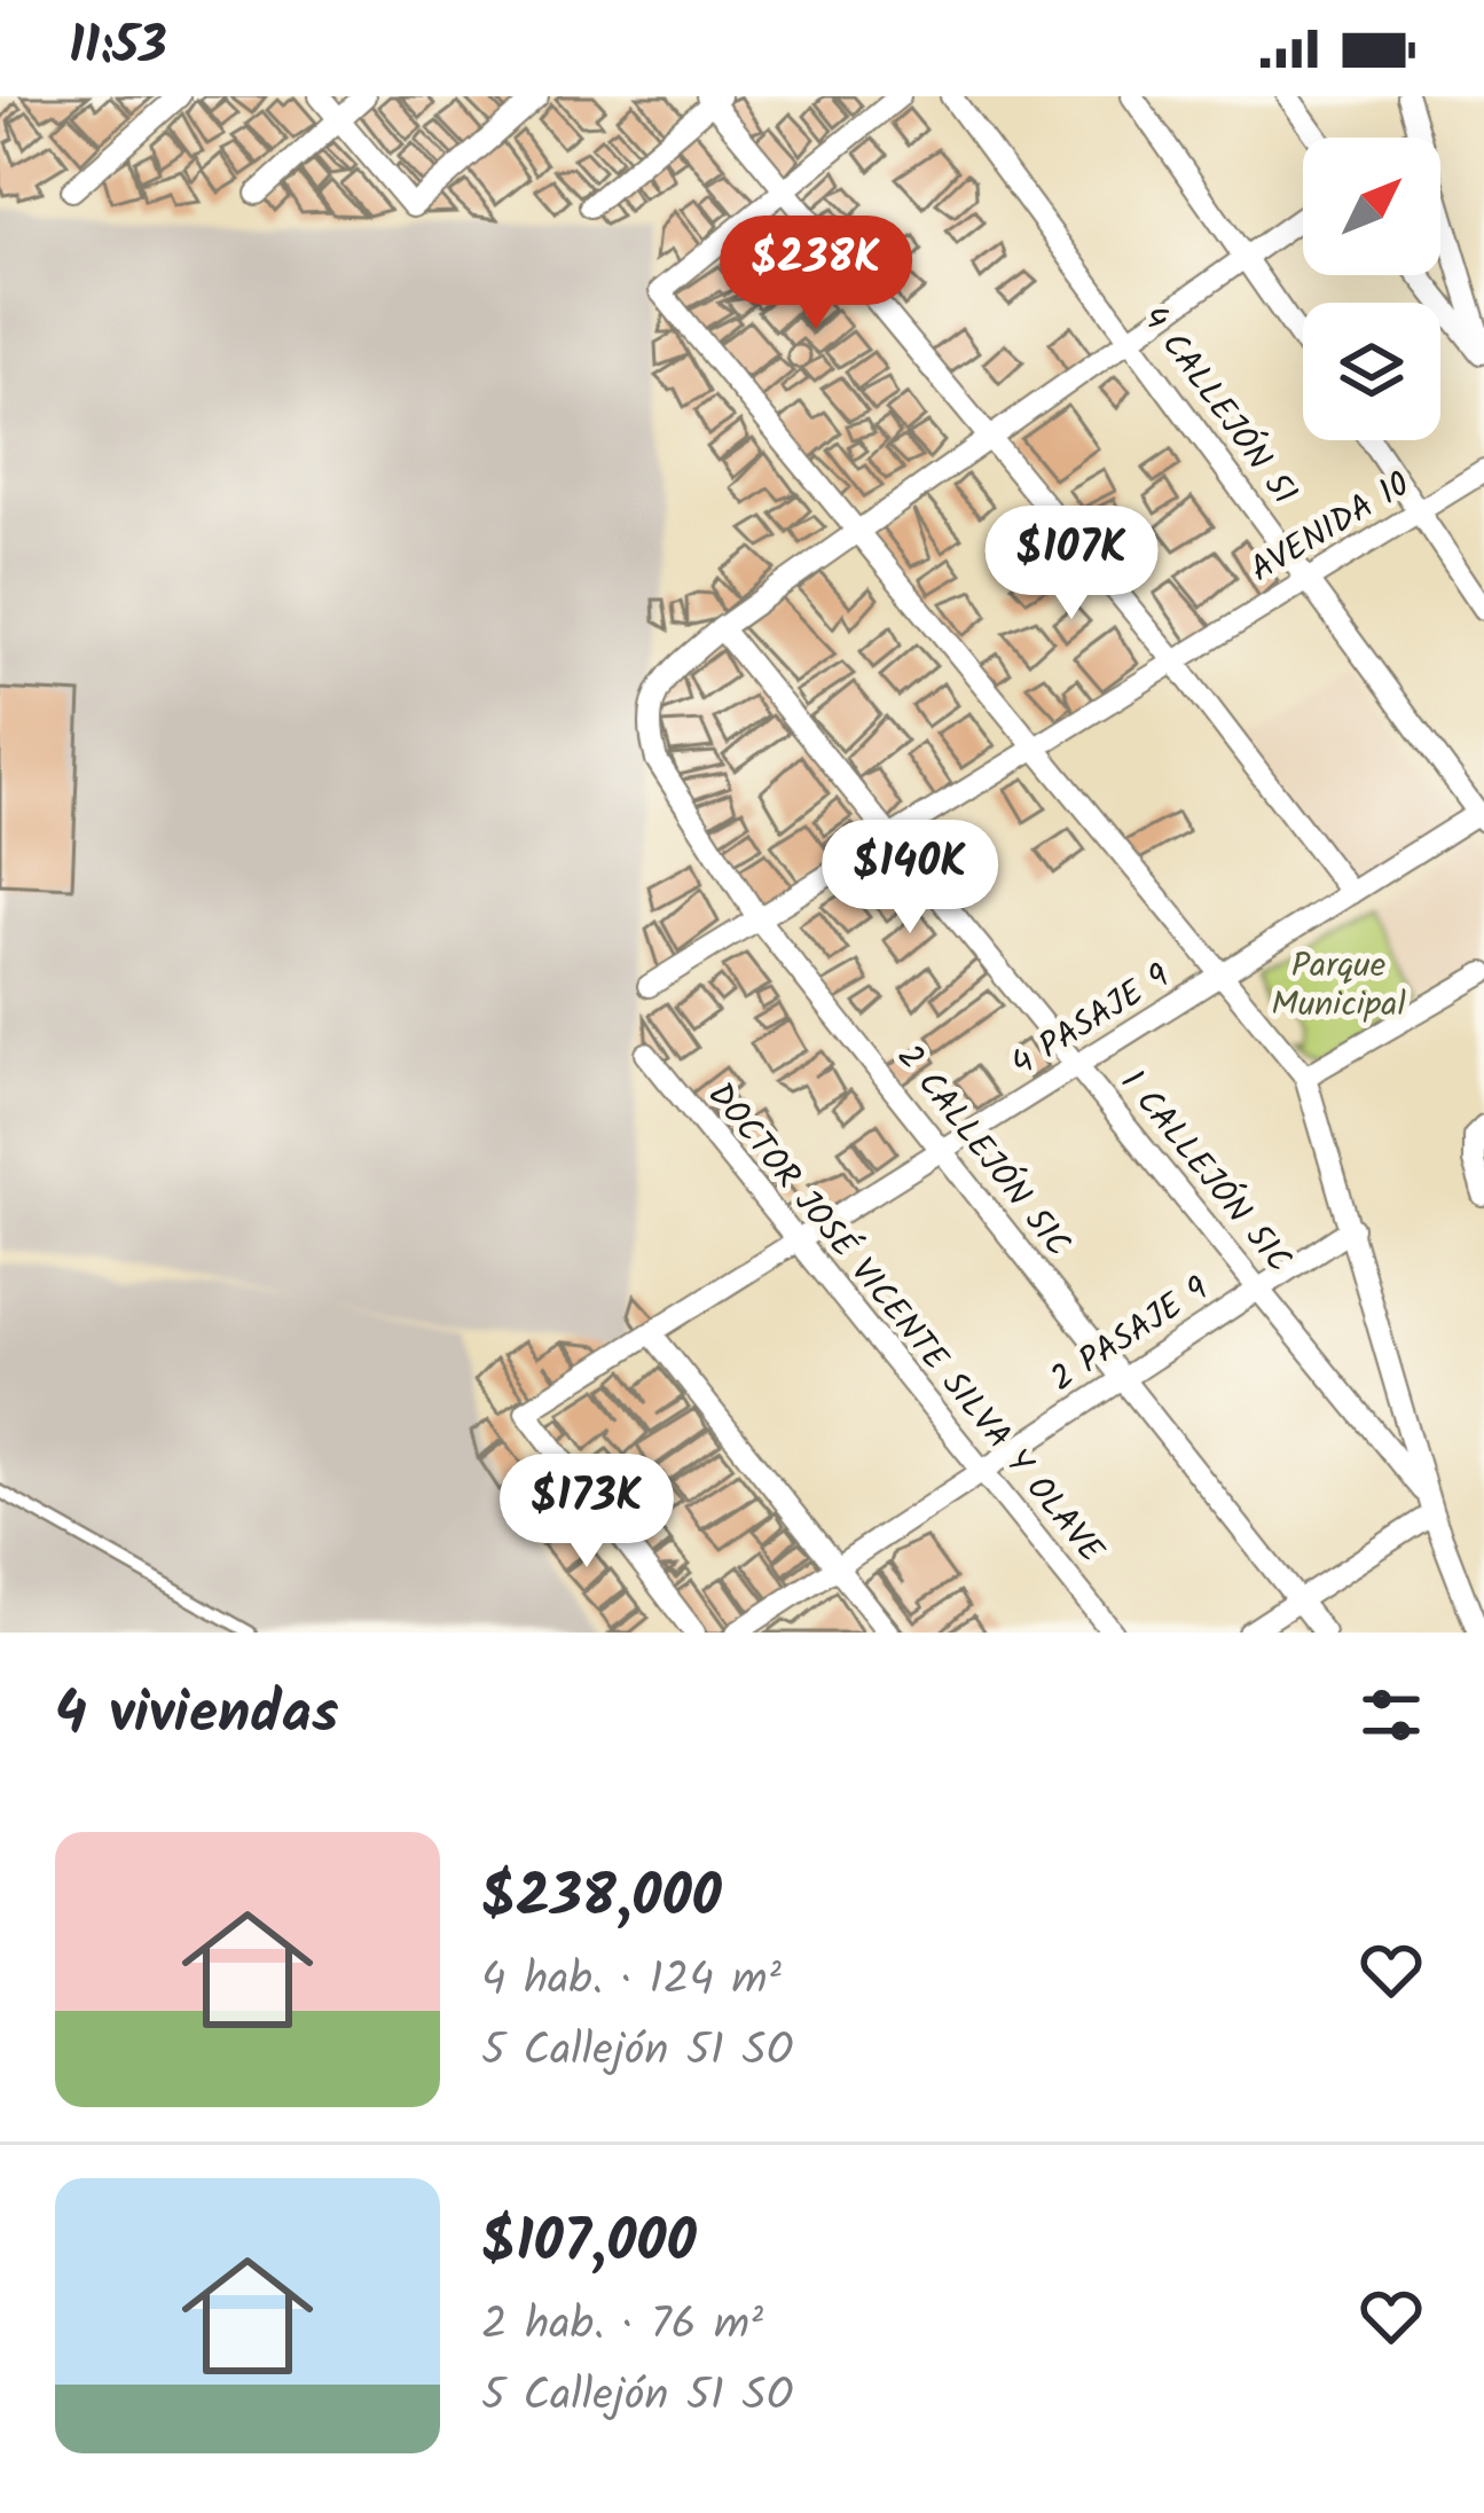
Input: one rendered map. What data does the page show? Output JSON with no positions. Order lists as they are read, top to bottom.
{
  "streets": {
    "street": [
      "4 CALLEJÓN 51",
      "AVENIDA 10",
      "4 PASAJE 9",
      "2 CALLEJÓN 51C",
      "1 CALLEJÓN 51C",
      "DOCTOR JOSÉ VICENTE SILVA Y OLAVE",
      "2 PASAJE 9"
    ]
  },
  "crossings": [
    ["4 CALLEJÓN 51", "AVENIDA 10"],
    ["4 CALLEJÓN 51", "4 PASAJE 9"],
    ["AVENIDA 10", "2 CALLEJÓN 51C"],
    ["AVENIDA 10", "1 CALLEJÓN 51C"],
    ["4 PASAJE 9", "2 CALLEJÓN 51C"],
    ["4 PASAJE 9", "1 CALLEJÓN 51C"],
    ["4 PASAJE 9", "DOCTOR JOSÉ VICENTE SILVA Y OLAVE"],
    ["2 CALLEJÓN 51C", "1 CALLEJÓN 51C"],
    ["2 CALLEJÓN 51C", "2 PASAJE 9"],
    ["1 CALLEJÓN 51C", "2 PASAJE 9"],
    ["DOCTOR JOSÉ VICENTE SILVA Y OLAVE", "2 PASAJE 9"]
  ],
  "parks": ["Parque Municipal"],
  "north": "top right",
  "page": {
    "status": "11:53",
    "price": [
      "$238K",
      "$107K",
      "$140K",
      "$173K"
    ],
    "heading": "4 viviendas",
    "list": [
      {
        "name": "$238,000",
        "note": "4 hab. · 124 m² · 5 Callejón 51 SO"
      },
      {
        "name": "$107,000",
        "note": "2 hab. · 76 m² · 5 Callejón 51 SO"
      }
    ]
  }
}
